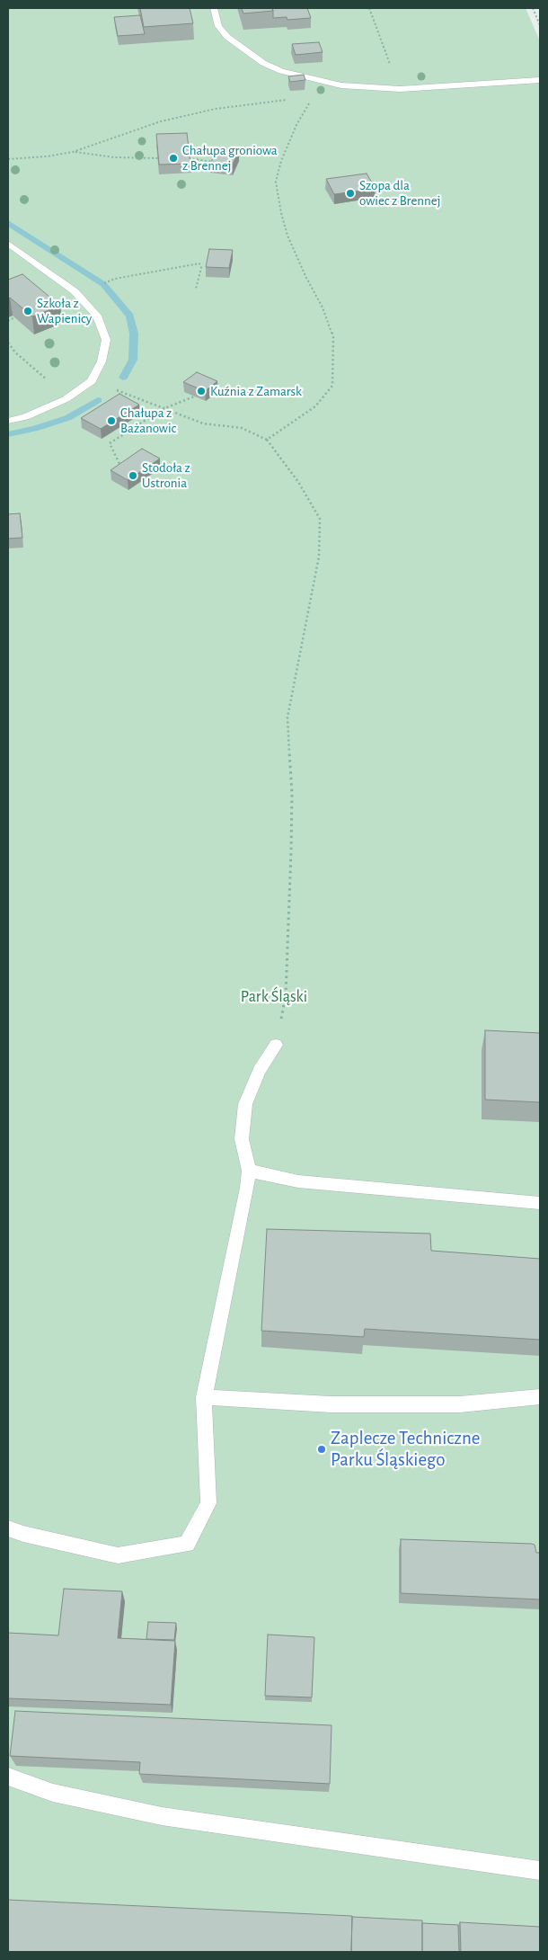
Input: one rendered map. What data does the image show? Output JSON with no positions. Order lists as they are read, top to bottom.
{
  "parks": ["Park Śląski"],
  "places": [
    "Chałupa groniowa z Brennej",
    "Szopa dla owiec z Brennej",
    "Szkoła z Wapienicy",
    "Kuźnia z Zamarsk",
    "Chałupa z Bażanowic",
    "Stodoła z Ustronia",
    "Zaplecze Techniczne Parku Śląskiego"
  ]
}
